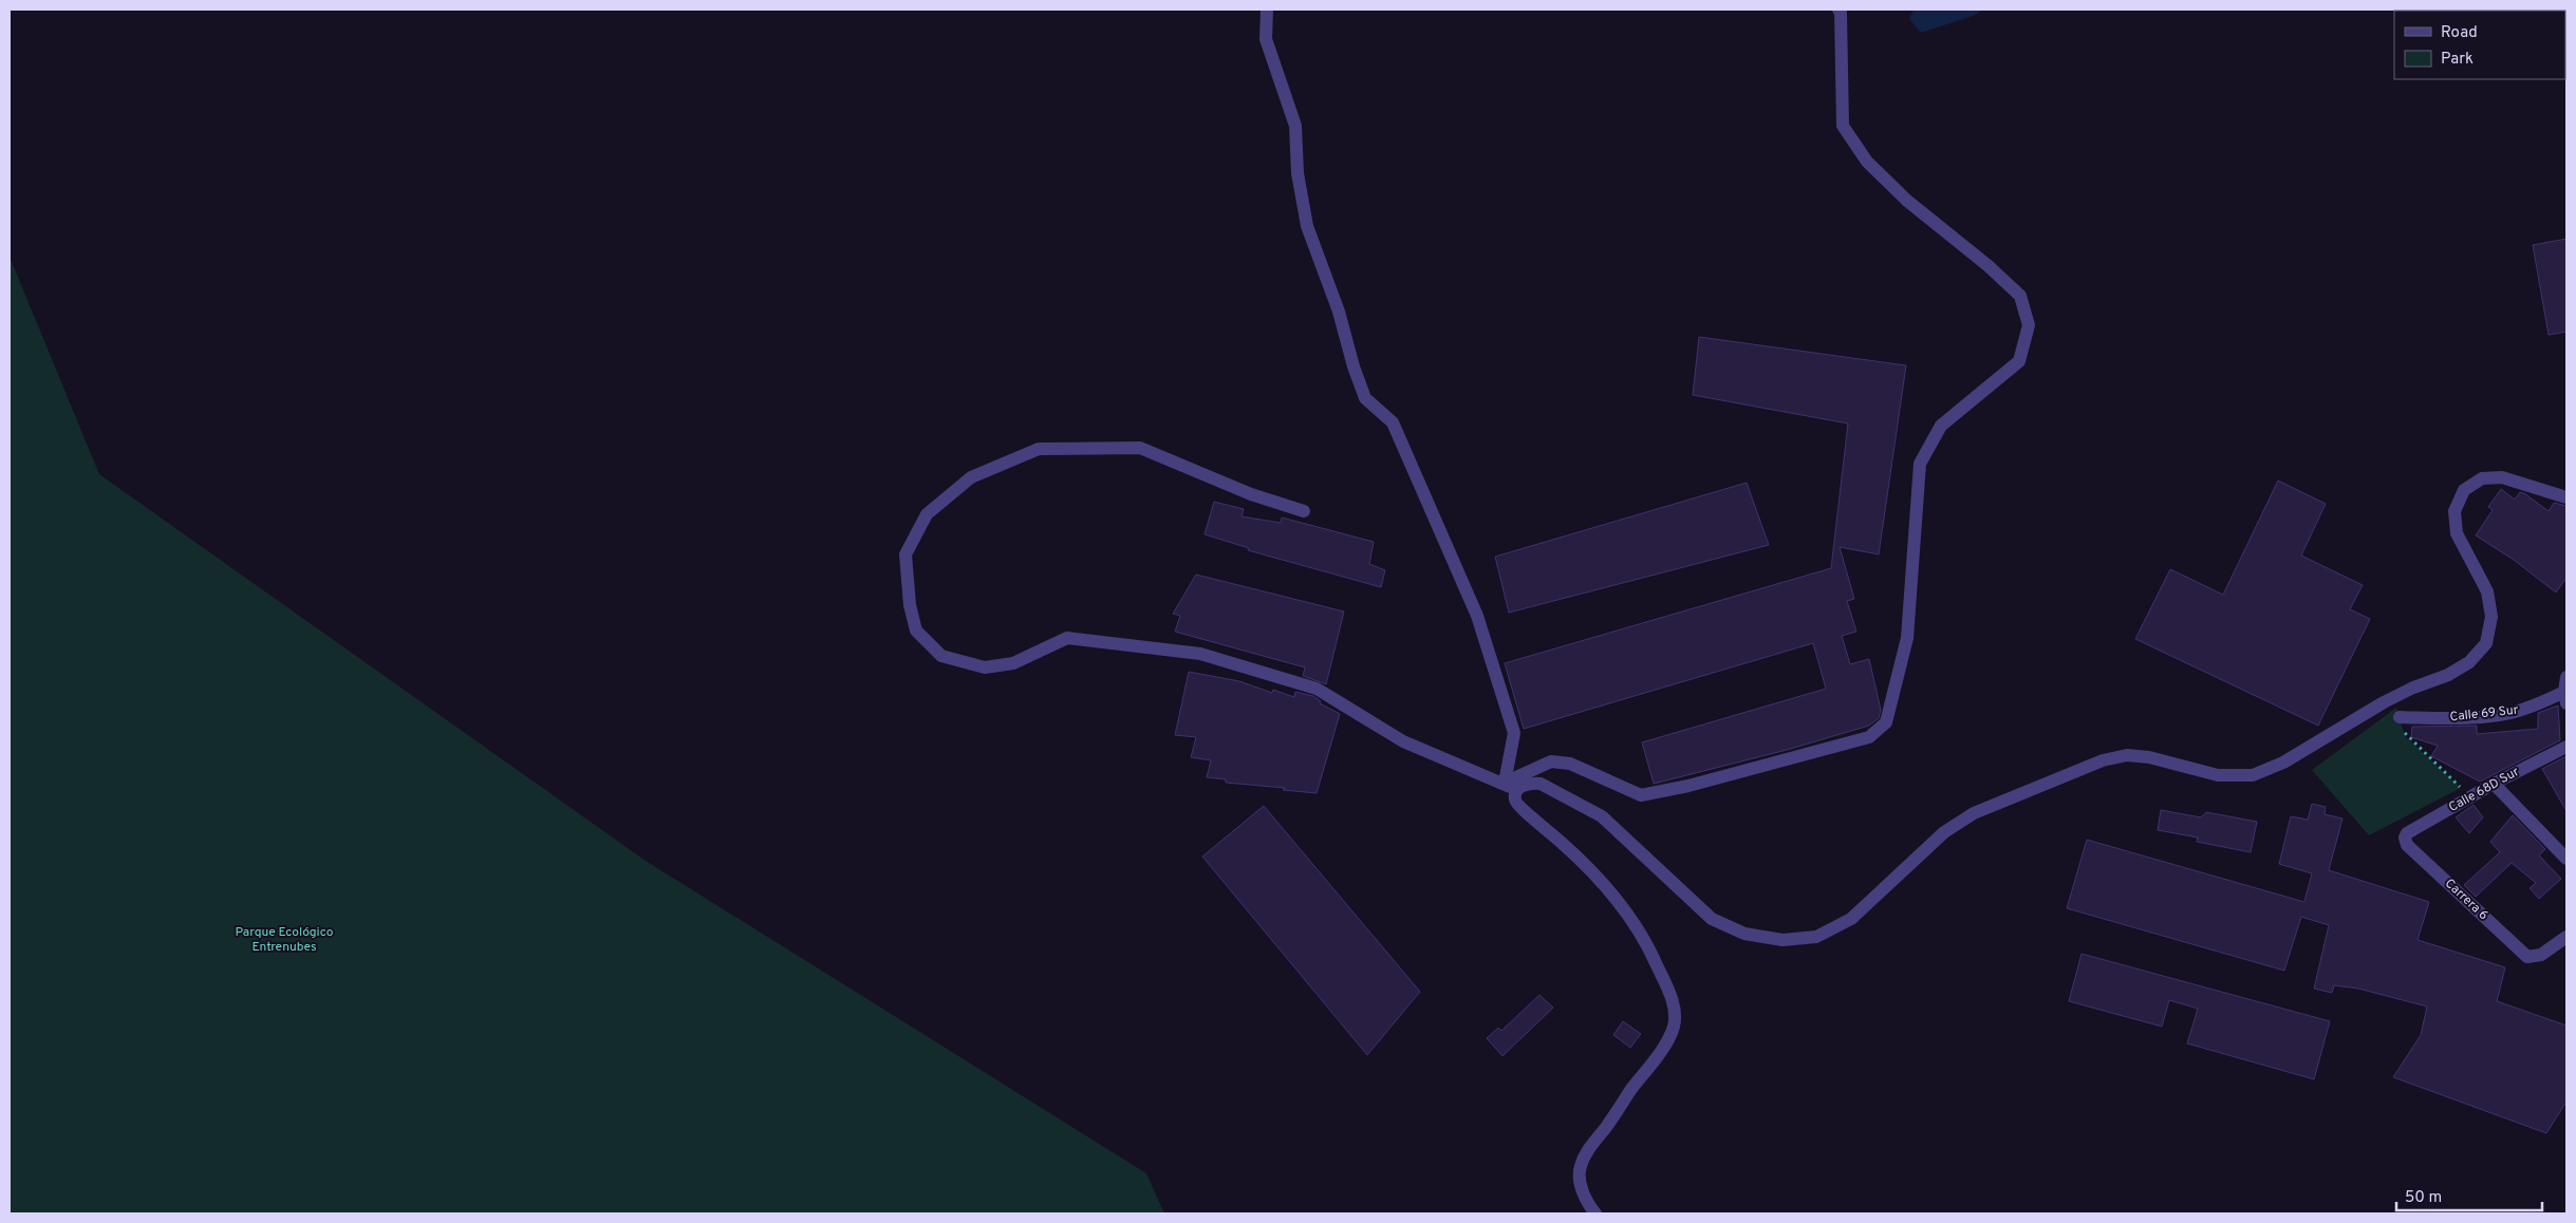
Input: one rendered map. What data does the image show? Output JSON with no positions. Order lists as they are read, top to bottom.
{
  "streets": {
    "street": ["Calle 69 Sur", "Calle 68D Sur", "Carrera 6"]
  },
  "crossings": [
    ["Calle 68D Sur", "Carrera 6"]
  ],
  "parks": ["Parque Ecológico Entrenubes"],
  "legend": ["Road", "Park"],
  "scale_bar": "50 m"
}
